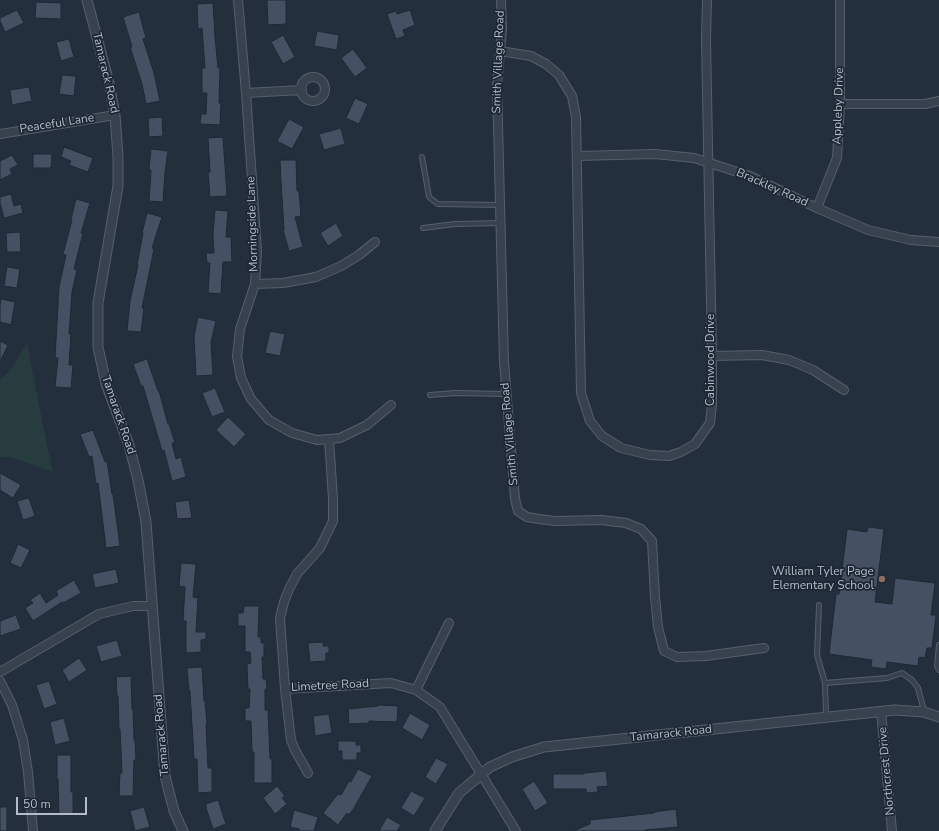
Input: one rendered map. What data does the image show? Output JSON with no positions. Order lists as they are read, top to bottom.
{
  "streets": {
    "street": [
      "Smith Village Road",
      "Tamarack Road",
      "Appleby Drive",
      "Peaceful Lane",
      "Brackley Road",
      "Morningside Lane",
      "Cabinwood Drive",
      "Limetree Road",
      "Northcrest Drive"
    ]
  },
  "crossings": [
    ["Smith Village Road", "Cabinwood Drive"],
    ["Tamarack Road", "Peaceful Lane"],
    ["Tamarack Road", "Limetree Road"],
    ["Tamarack Road", "Northcrest Drive"],
    ["Appleby Drive", "Brackley Road"],
    ["Brackley Road", "Cabinwood Drive"],
    ["Morningside Lane", "Limetree Road"]
  ],
  "places": ["William Tyler Page Elementary School"],
  "scale_bar": "50 m"
}
